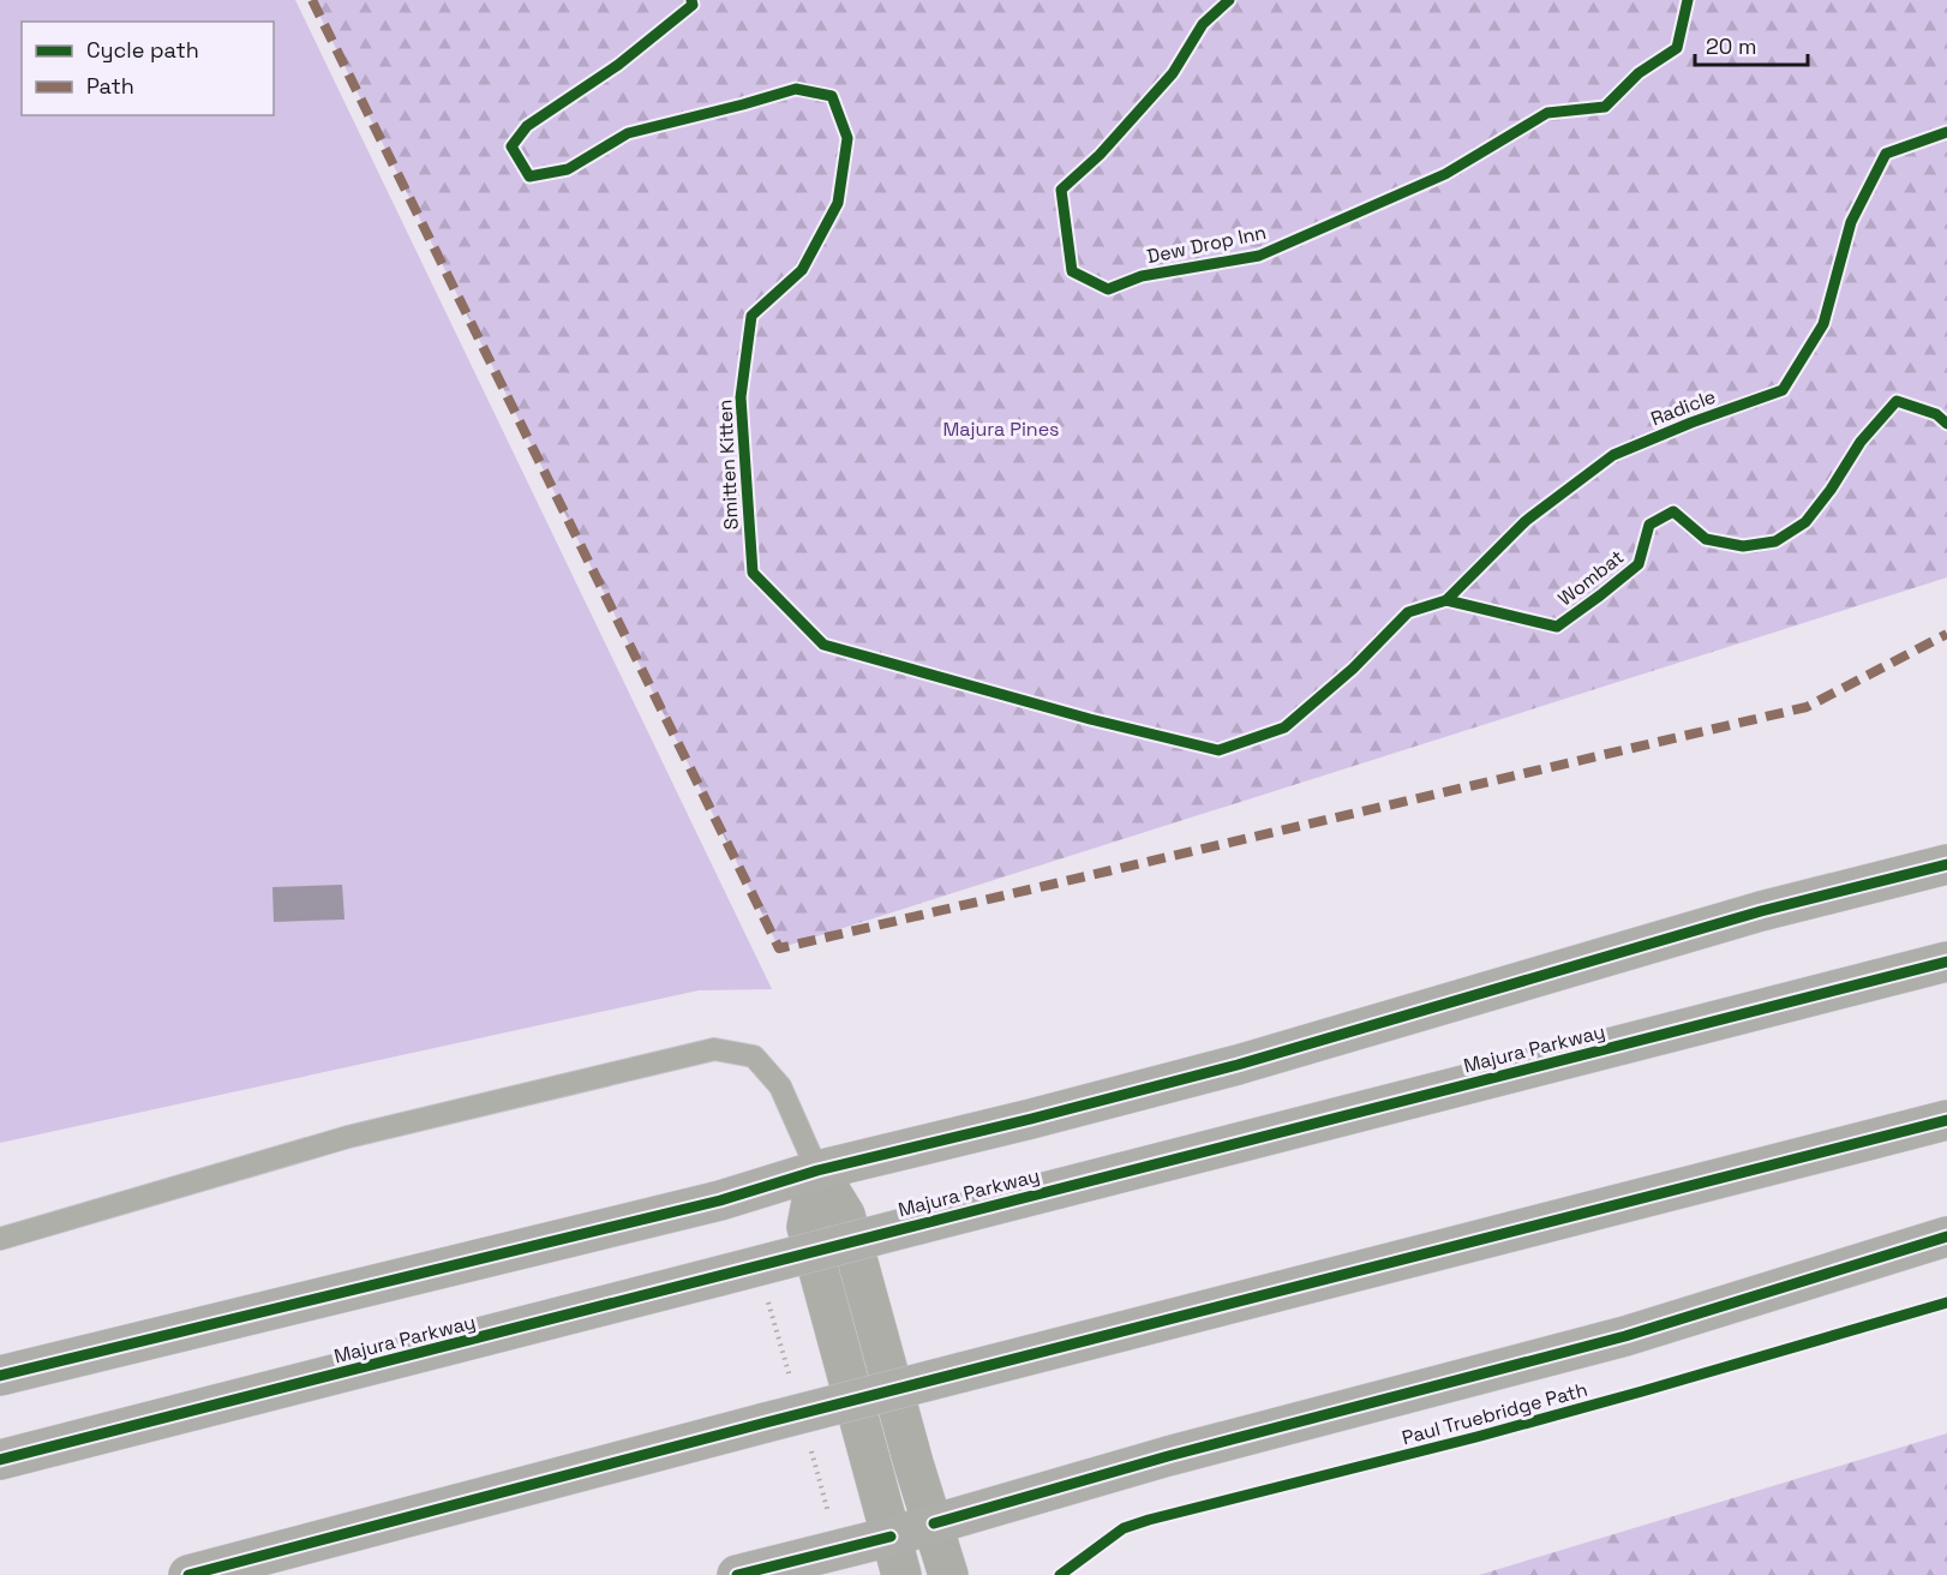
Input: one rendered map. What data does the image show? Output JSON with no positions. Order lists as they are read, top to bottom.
{
  "streets": {
    "highway": ["Majura Parkway"],
    "cycle path": [
      "Dew Drop Inn",
      "Radicle",
      "Wombat",
      "Paul Truebridge Path"
    ]
  },
  "parks": ["Majura Pines"],
  "legend": ["Cycle path", "Path"],
  "scale_bar": "20 m"
}
